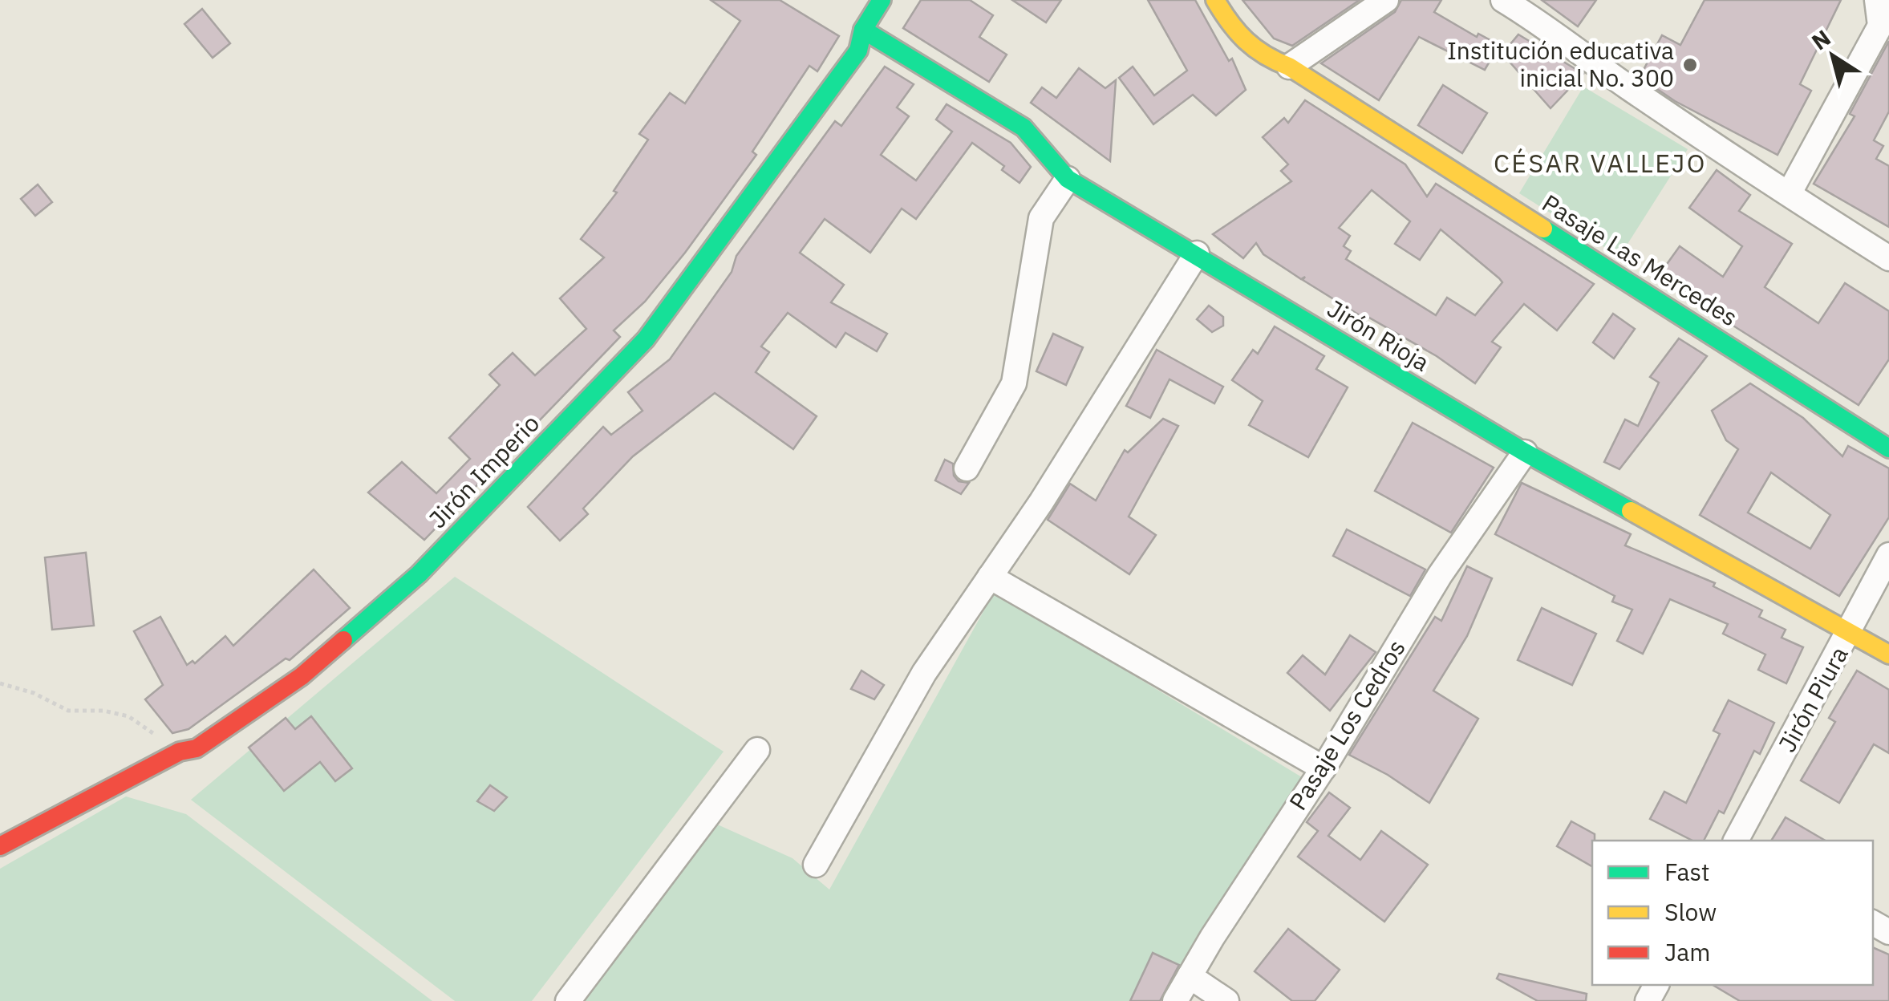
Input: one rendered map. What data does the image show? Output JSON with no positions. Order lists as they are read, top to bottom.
{
  "streets": {
    "street": [
      "Pasaje Las Mercedes",
      "Jirón Rioja",
      "Jirón Imperio",
      "Jirón Piura",
      "Pasaje Los Cedros"
    ]
  },
  "crossings": [
    ["Jirón Rioja", "Jirón Imperio"],
    ["Jirón Rioja", "Jirón Piura"],
    ["Jirón Rioja", "Pasaje Los Cedros"]
  ],
  "districts": ["CÉSAR VALLEJO"],
  "places": ["Institución educativa inicial No. 300"],
  "legend": ["Fast", "Slow", "Jam"],
  "north": "top left"
}
